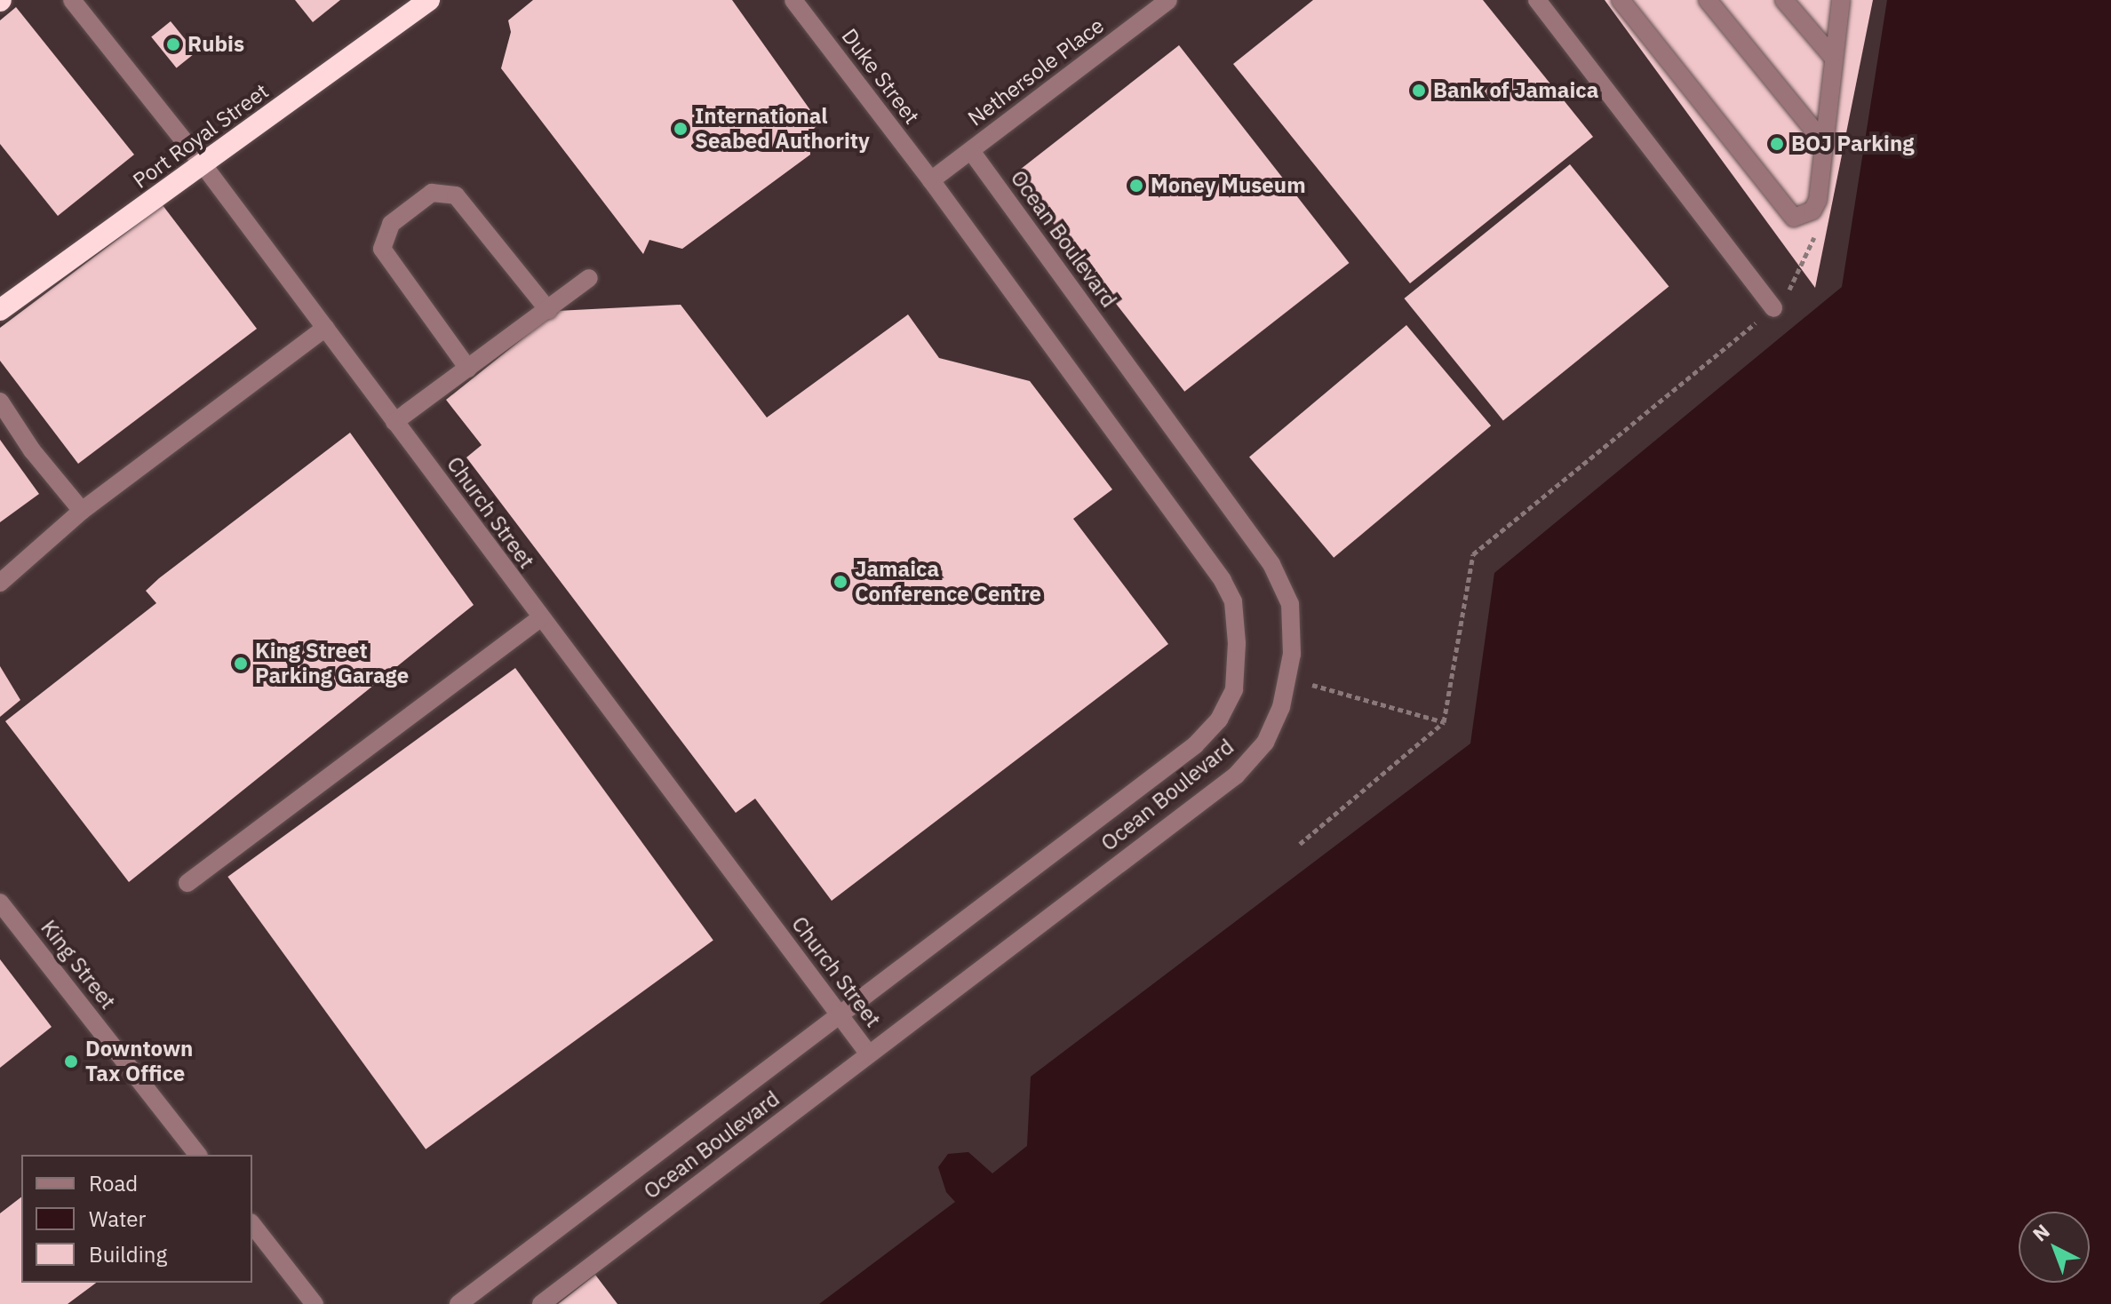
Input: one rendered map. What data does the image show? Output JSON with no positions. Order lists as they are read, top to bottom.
{
  "streets": {
    "highway": ["Port Royal Street"],
    "street": [
      "Nethersole Place",
      "Duke Street",
      "Ocean Boulevard",
      "Church Street",
      "King Street"
    ]
  },
  "crossings": [
    ["Nethersole Place", "Duke Street"],
    ["Nethersole Place", "Ocean Boulevard"],
    ["Duke Street", "Ocean Boulevard"],
    ["Port Royal Street", "Church Street"],
    ["Ocean Boulevard", "Church Street"]
  ],
  "places": [
    "Rubis",
    "Bank of Jamaica",
    "International Seabed Authority",
    "BOJ Parking",
    "Money Museum",
    "Jamaica Conference Centre",
    "King Street Parking Garage",
    "Downtown Tax Office"
  ],
  "legend": ["Road", "Water", "Building"],
  "north": "top left"
}
